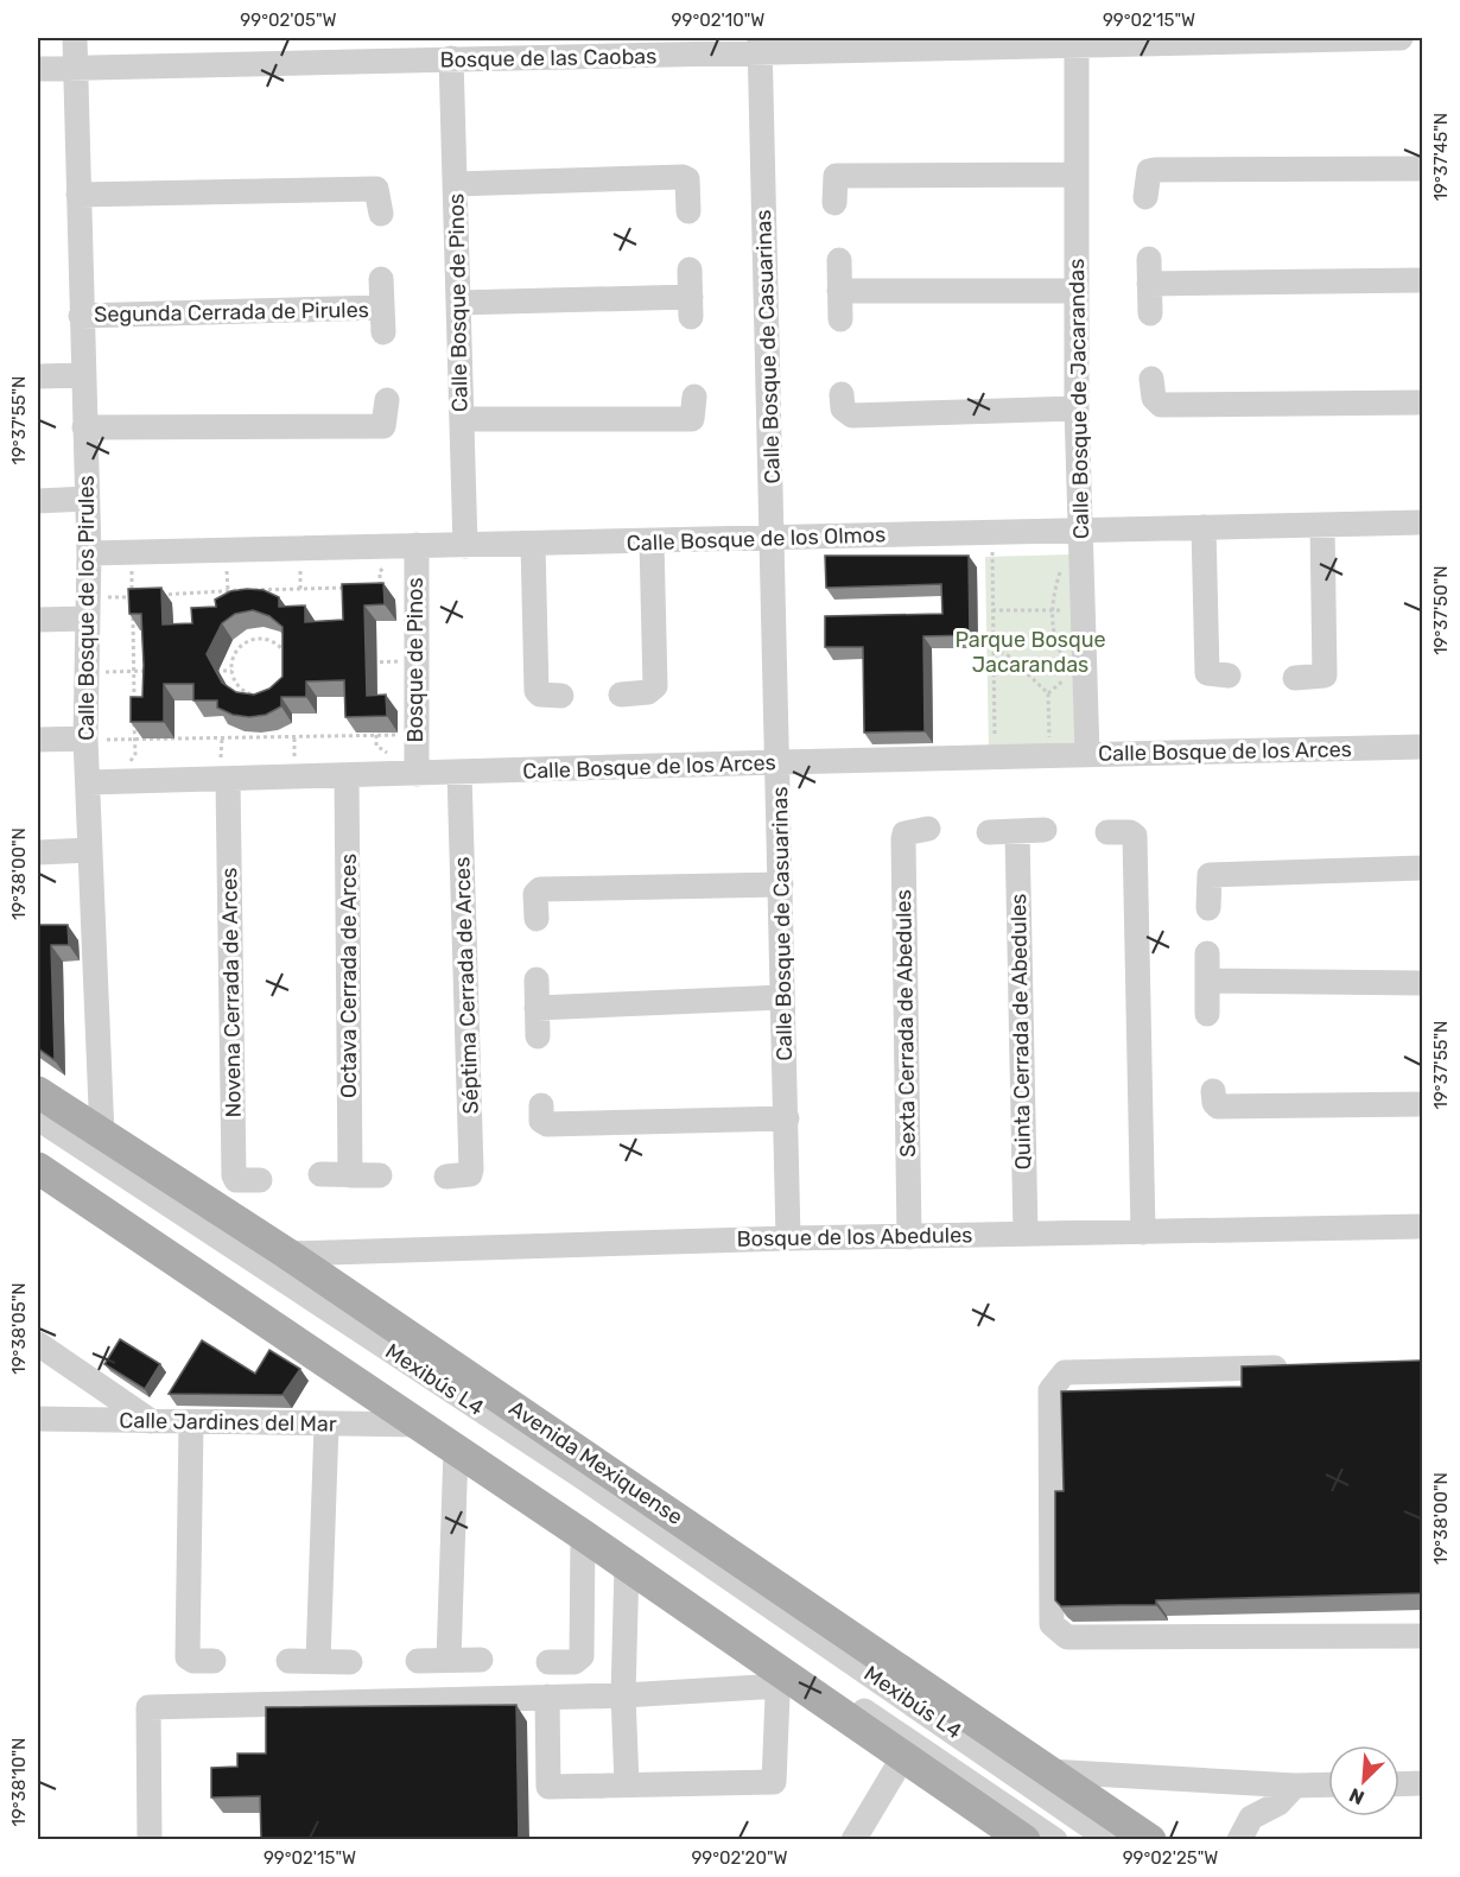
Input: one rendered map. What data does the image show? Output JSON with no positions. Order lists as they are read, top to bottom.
{
  "streets": {
    "main road": ["Avenida Mexiquense"],
    "street": [
      "Bosque de las Caobas",
      "Calle Bosque de Pinos",
      "Segunda Cerrada de Pirules",
      "Calle Bosque de Casuarinas",
      "Calle Bosque de Jacarandas",
      "Calle Bosque de los Olmos",
      "Calle Bosque de los Pirules",
      "Bosque de Pinos",
      "Calle Bosque de los Arces",
      "Octava Cerrada de Arces",
      "Séptima Cerrada de Arces",
      "Novena Cerrada de Arces",
      "Sexta Cerrada de Abedules",
      "Quinta Cerrada de Abedules",
      "Bosque de los Abedules",
      "Mexibús L4",
      "Calle Jardines del Mar"
    ]
  },
  "crossings": [
    ["Bosque de las Caobas", "Calle Bosque de Pinos"],
    ["Bosque de las Caobas", "Calle Bosque de Casuarinas"],
    ["Bosque de las Caobas", "Calle Bosque de Jacarandas"],
    ["Bosque de las Caobas", "Calle Bosque de los Pirules"],
    ["Calle Bosque de Pinos", "Calle Bosque de los Olmos"],
    ["Segunda Cerrada de Pirules", "Calle Bosque de los Pirules"],
    ["Calle Bosque de Casuarinas", "Calle Bosque de los Olmos"],
    ["Calle Bosque de Casuarinas", "Calle Bosque de los Arces"],
    ["Calle Bosque de Casuarinas", "Bosque de los Abedules"],
    ["Calle Bosque de Jacarandas", "Calle Bosque de los Olmos"],
    ["Calle Bosque de Jacarandas", "Calle Bosque de los Arces"],
    ["Calle Bosque de los Olmos", "Calle Bosque de los Pirules"],
    ["Calle Bosque de los Olmos", "Bosque de Pinos"],
    ["Calle Bosque de los Pirules", "Calle Bosque de los Arces"],
    ["Calle Bosque de los Pirules", "Avenida Mexiquense"],
    ["Bosque de Pinos", "Calle Bosque de los Arces"],
    ["Calle Bosque de los Arces", "Octava Cerrada de Arces"],
    ["Calle Bosque de los Arces", "Séptima Cerrada de Arces"],
    ["Calle Bosque de los Arces", "Novena Cerrada de Arces"],
    ["Sexta Cerrada de Abedules", "Bosque de los Abedules"],
    ["Quinta Cerrada de Abedules", "Bosque de los Abedules"],
    ["Bosque de los Abedules", "Avenida Mexiquense"],
    ["Mexibús L4", "Avenida Mexiquense"]
  ],
  "parks": ["Parque Bosque Jacarandas"],
  "north": "bottom left",
  "coordinates": [
    "99°02'05\"W",
    "99°02'10\"W",
    "99°02'15\"W",
    "19°37'45\"N",
    "19°37'55\"N",
    "19°37'50\"N",
    "19°38'00\"N",
    "19°38'05\"N",
    "19°38'10\"N",
    "99°02'20\"W",
    "99°02'25\"W"
  ]
}
